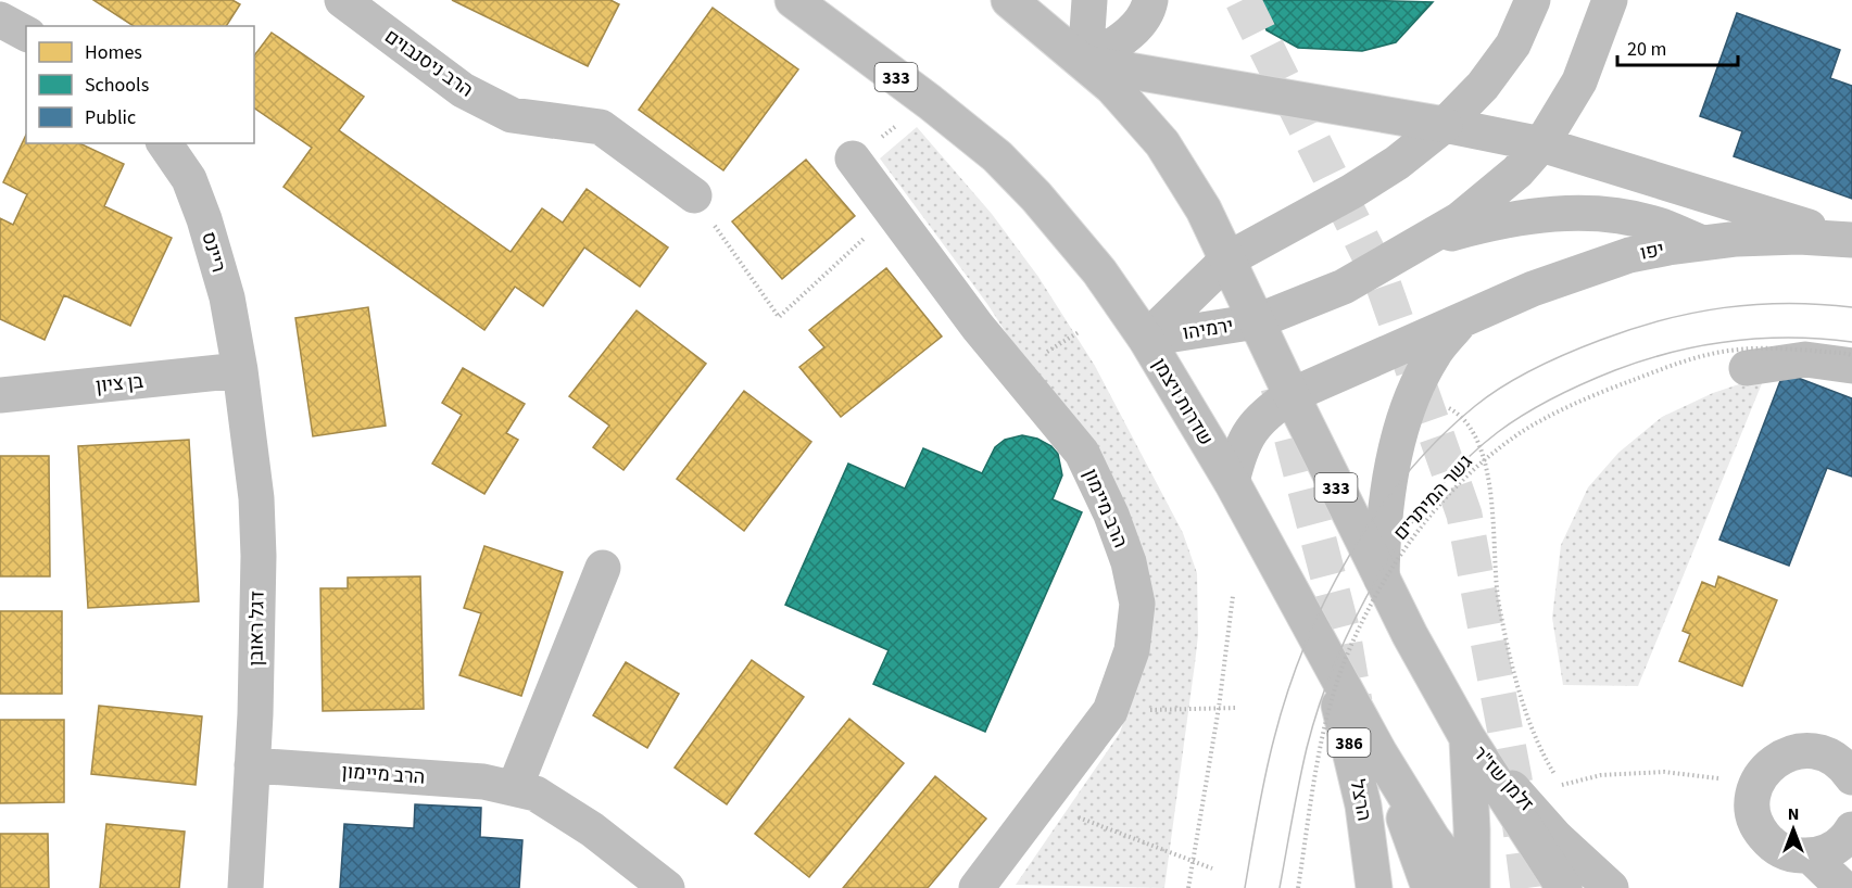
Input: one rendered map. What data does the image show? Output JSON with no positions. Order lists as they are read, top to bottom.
{
  "streets": {
    "street": [
      "הרב ניסנבוים",
      "333",
      "יפו",
      "ריינס",
      "ירמיהו",
      "בן ציון",
      "שדרות ויצמן",
      "הרב מיימון",
      "דגל ראובן",
      "386",
      "זלמן שז\"ר",
      "הרצל"
    ],
    "path": ["גשר המיתרים"]
  },
  "crossings": [
    ["333", "יפו"],
    ["333", "ירמיהו"],
    ["333", "זלמן שז\"ר"],
    ["יפו", "שדרות ויצמן"],
    ["ריינס", "בן ציון"],
    ["ריינס", "דגל ראובן"],
    ["ירמיהו", "שדרות ויצמן"],
    ["בן ציון", "דגל ראובן"],
    ["שדרות ויצמן", "הרצל"],
    ["הרב מיימון", "דגל ראובן"]
  ],
  "legend": ["Homes", "Schools", "Public"],
  "scale_bar": "20 m",
  "north": "top"
}
